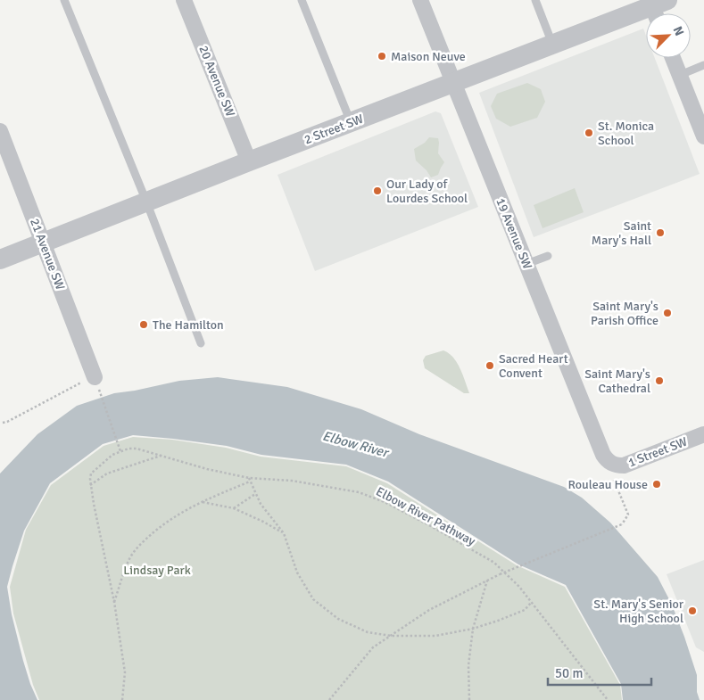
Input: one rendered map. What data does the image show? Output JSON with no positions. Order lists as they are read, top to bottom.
{
  "streets": {
    "street": [
      "20 Avenue SW",
      "2 Street SW",
      "19 Avenue SW",
      "21 Avenue SW",
      "1 Street SW"
    ],
    "path": ["Elbow River Pathway"]
  },
  "crossings": [
    ["20 Avenue SW", "2 Street SW"],
    ["2 Street SW", "19 Avenue SW"],
    ["2 Street SW", "21 Avenue SW"],
    ["19 Avenue SW", "1 Street SW"]
  ],
  "water": ["Elbow River"],
  "parks": ["Lindsay Park"],
  "places": [
    "Maison Neuve",
    "St. Monica School",
    "Our Lady of Lourdes School",
    "Saint Mary's Hall",
    "Saint Mary's Parish Office",
    "The Hamilton",
    "Sacred Heart Convent",
    "Saint Mary's Cathedral",
    "Rouleau House",
    "St. Mary's Senior High School"
  ],
  "scale_bar": "50 m",
  "north": "top right"
}
